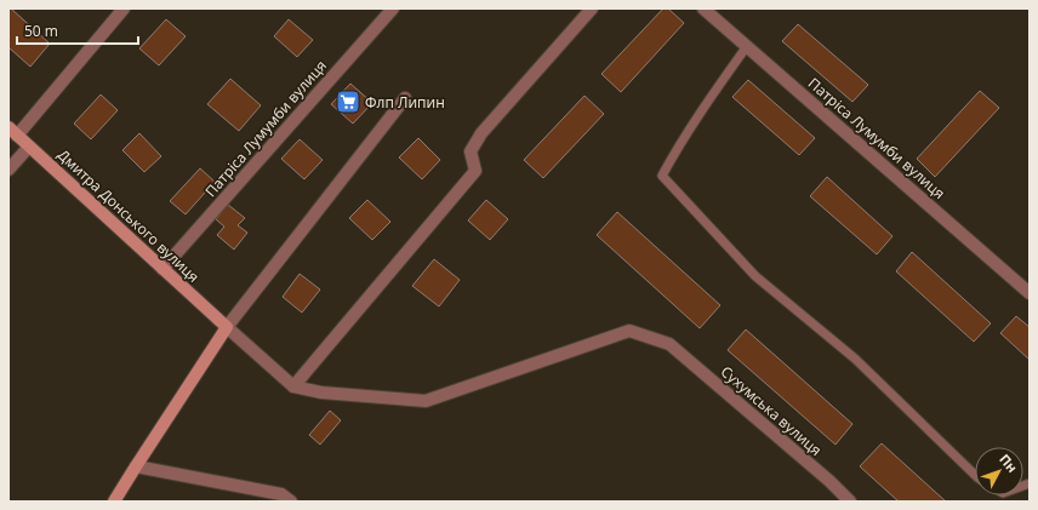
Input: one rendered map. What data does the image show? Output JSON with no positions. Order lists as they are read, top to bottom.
{
  "streets": {
    "street": ["Патріса Лумумби вулиця", "Дмитра Донського вулиця", "Сухумська вулиця"]
  },
  "crossings": [
    ["Патріса Лумумби вулиця", "Дмитра Донського вулиця"]
  ],
  "places": {
    "supermarket": ["Флп Липин"]
  },
  "scale_bar": "50 m",
  "north": "top right"
}
